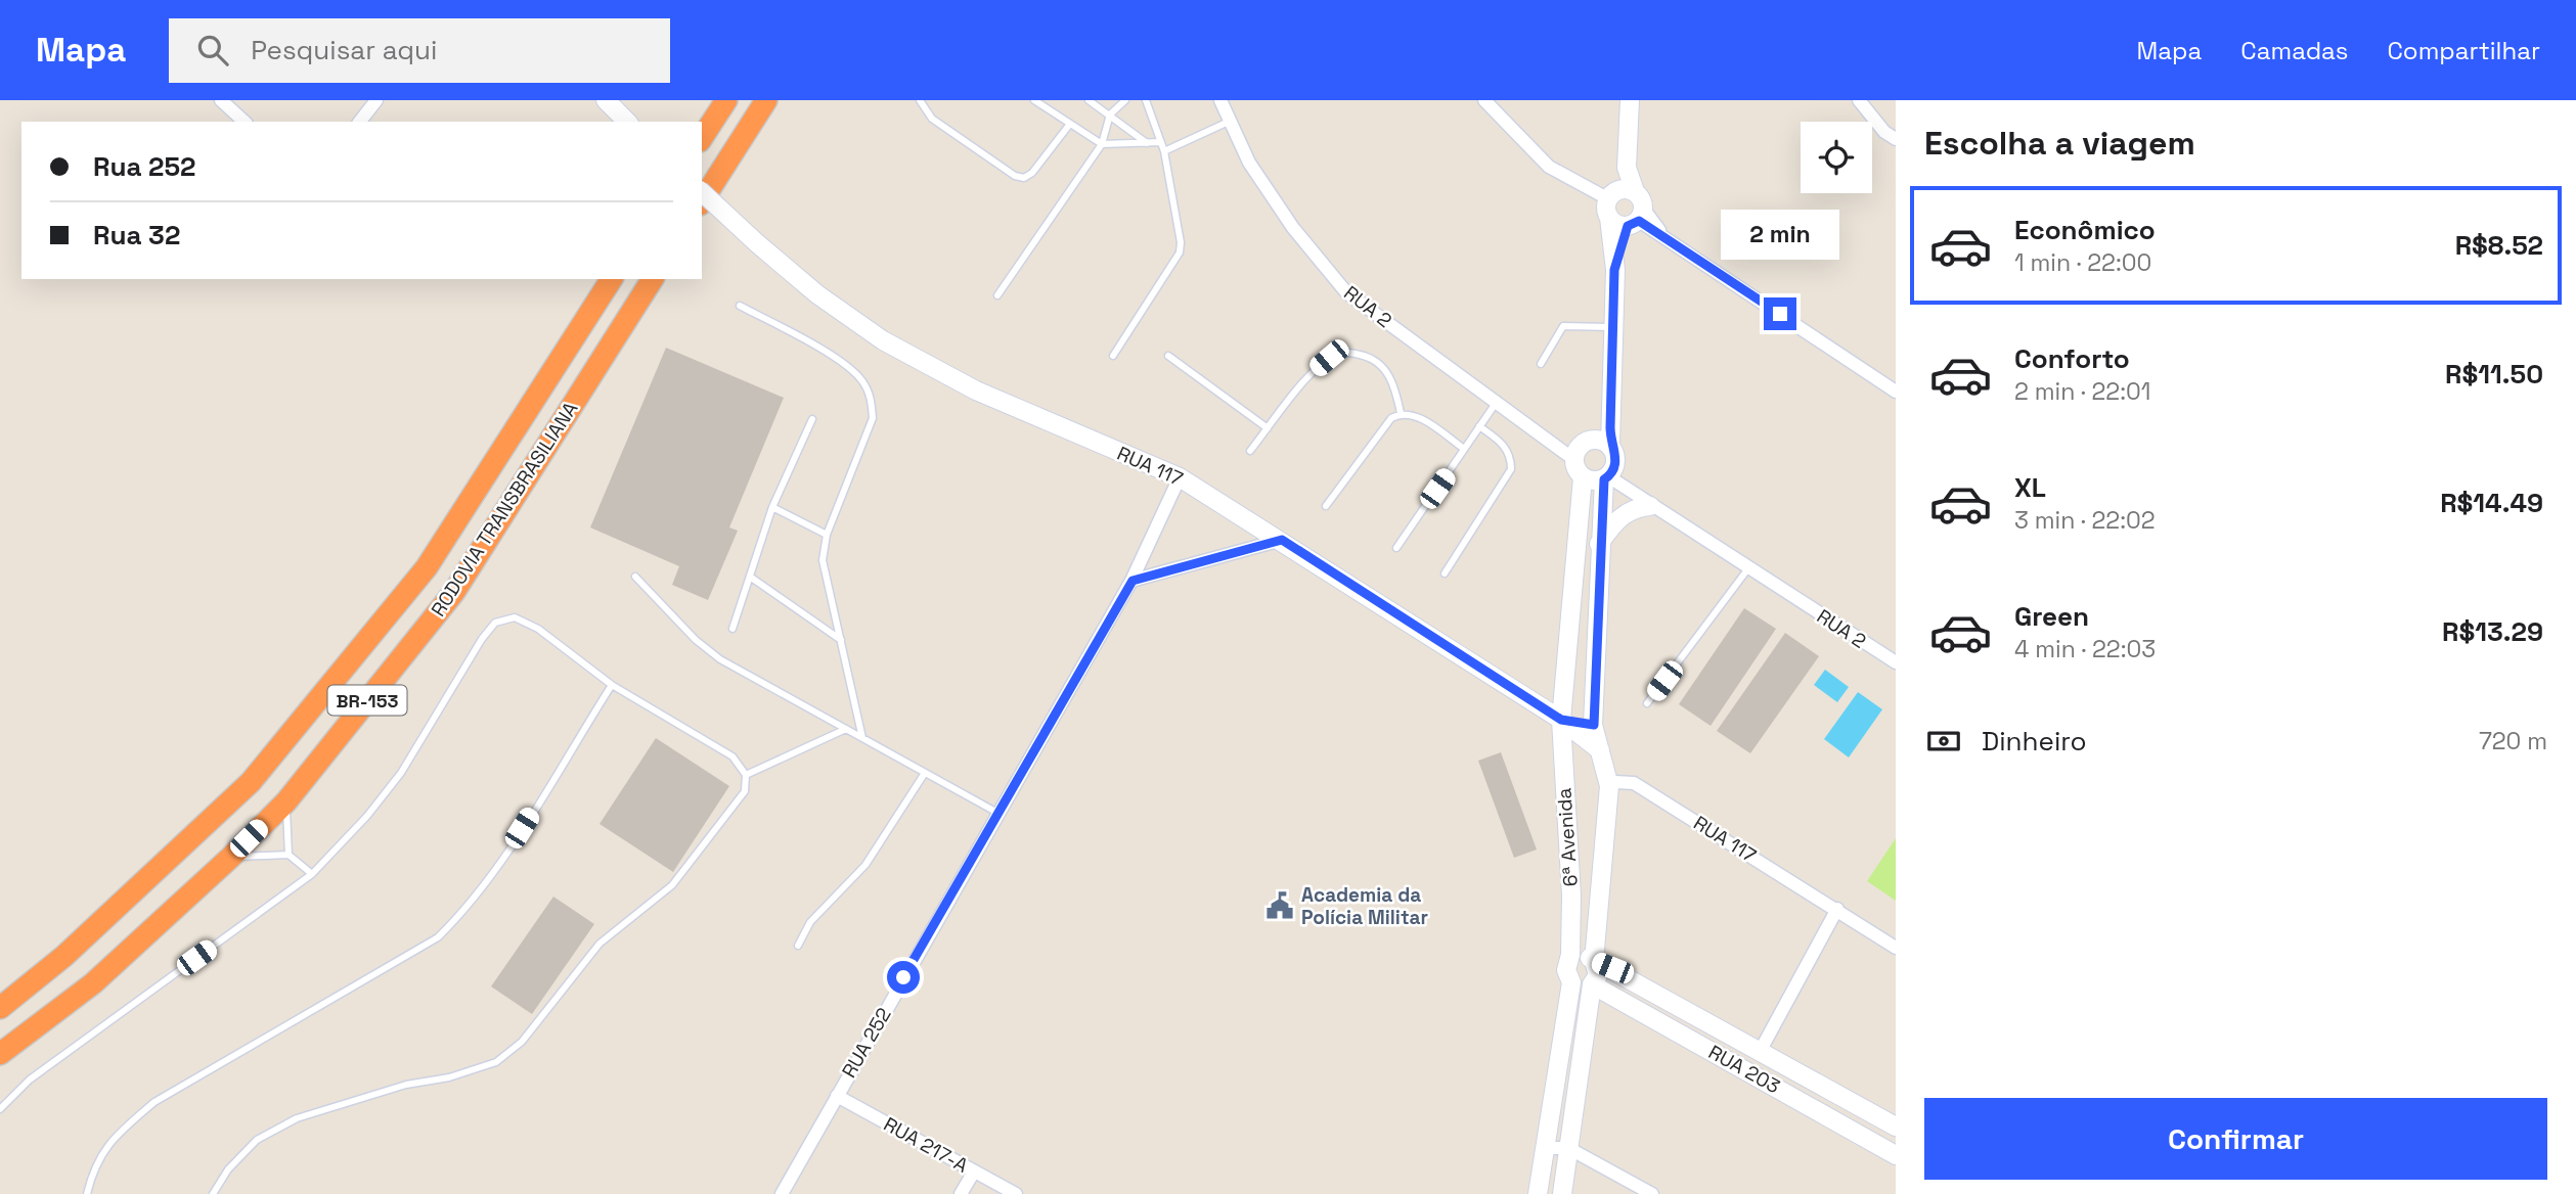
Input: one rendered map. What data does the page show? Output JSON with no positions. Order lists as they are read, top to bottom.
{
  "streets": {
    "highway": ["RODOVIA TRANSBRASILIANA", "BR-153"],
    "street": [
      "RUA 2",
      "RUA 117",
      "6ª Avenida",
      "RUA 252",
      "RUA 203",
      "RUA 217-A"
    ]
  },
  "crossings": [
    ["RUA 2", "6ª Avenida"],
    ["RUA 117", "6ª Avenida"],
    ["RUA 117", "RUA 252"],
    ["6ª Avenida", "RUA 203"],
    ["RUA 252", "RUA 217-A"]
  ],
  "places": {
    "public building": ["Academia da Polícia Militar"]
  },
  "page": {
    "header": "Mapa",
    "search": "Pesquisar aqui",
    "nav": ["Mapa", "Camadas", "Compartilhar"],
    "heading": "Escolha a viagem",
    "banner": ["Rua 252", "Rua 32"],
    "list": [
      {
        "name": "Econômico",
        "note": "1 min · 22:00",
        "value": "R$8.52"
      },
      {
        "name": "Conforto",
        "note": "2 min · 22:01",
        "value": "R$11.50"
      },
      {
        "name": "XL",
        "note": "3 min · 22:02",
        "value": "R$14.49"
      },
      {
        "name": "Green",
        "note": "4 min · 22:03",
        "value": "R$13.29"
      }
    ],
    "bubble": "2 min",
    "pay": ["Dinheiro", "720 m"],
    "buttons": "Confirmar"
  }
}
